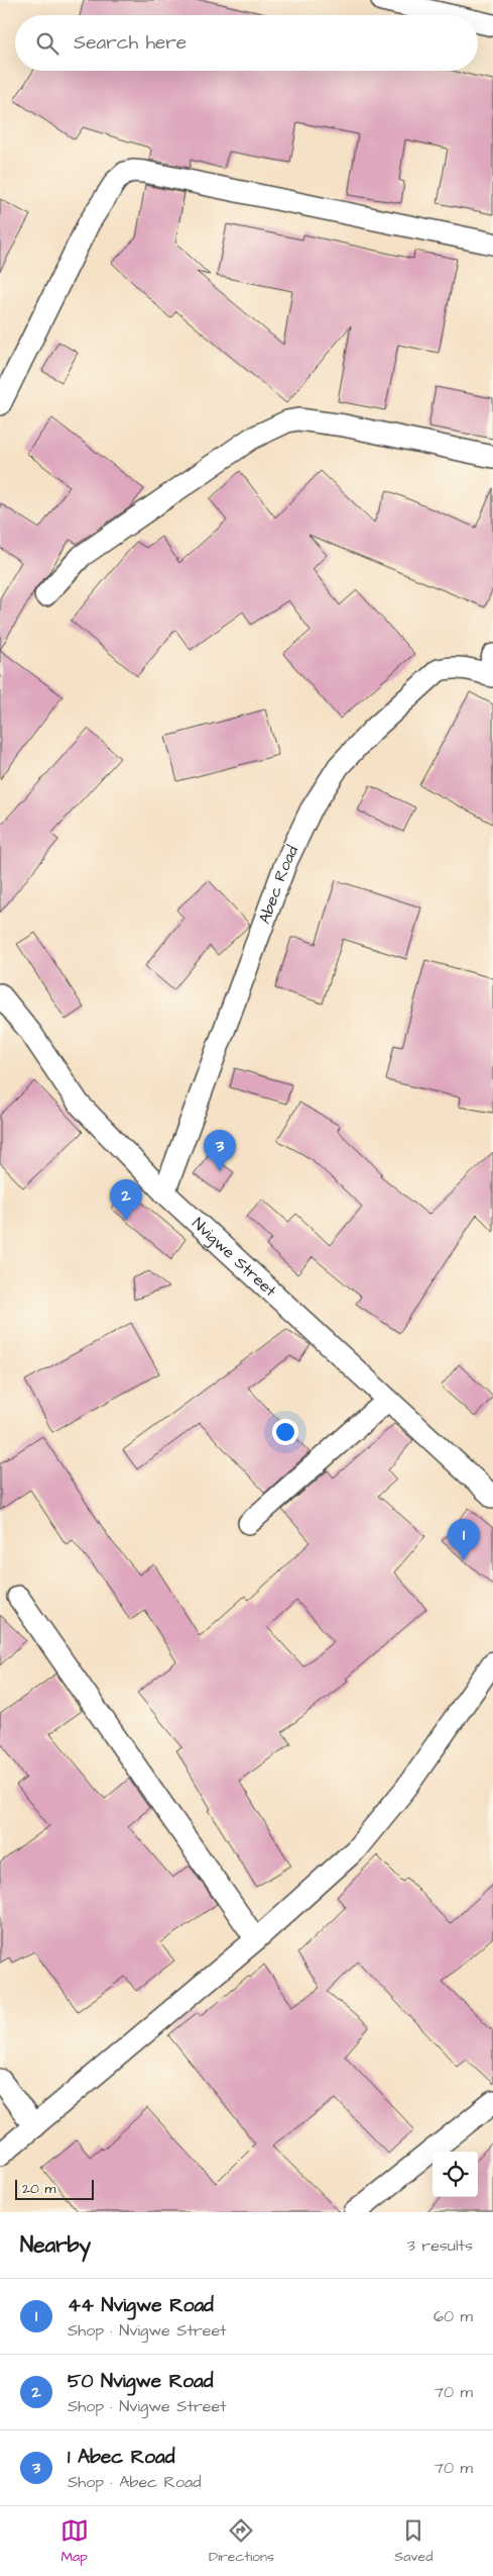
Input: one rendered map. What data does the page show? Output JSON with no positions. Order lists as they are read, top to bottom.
{
  "streets": {
    "street": ["Abec Road", "Nvigwe Street"]
  },
  "crossings": [
    ["Abec Road", "Nvigwe Street"]
  ],
  "scale_bar": "20 m",
  "page": {
    "search": "Search here",
    "pins": ["3", "2", "1"],
    "scale": "20 m",
    "heading": ["Nearby", "3 results"],
    "list": [
      {
        "mark": "1",
        "name": "44 Nvigwe Road",
        "note": "Shop · Nvigwe Street",
        "value": "60 m"
      },
      {
        "mark": "2",
        "name": "50 Nvigwe Road",
        "note": "Shop · Nvigwe Street",
        "value": "70 m"
      },
      {
        "mark": "3",
        "name": "1 Abec Road",
        "note": "Shop · Abec Road",
        "value": "70 m"
      }
    ],
    "nav": ["Map", "Directions", "Saved"]
  }
}
